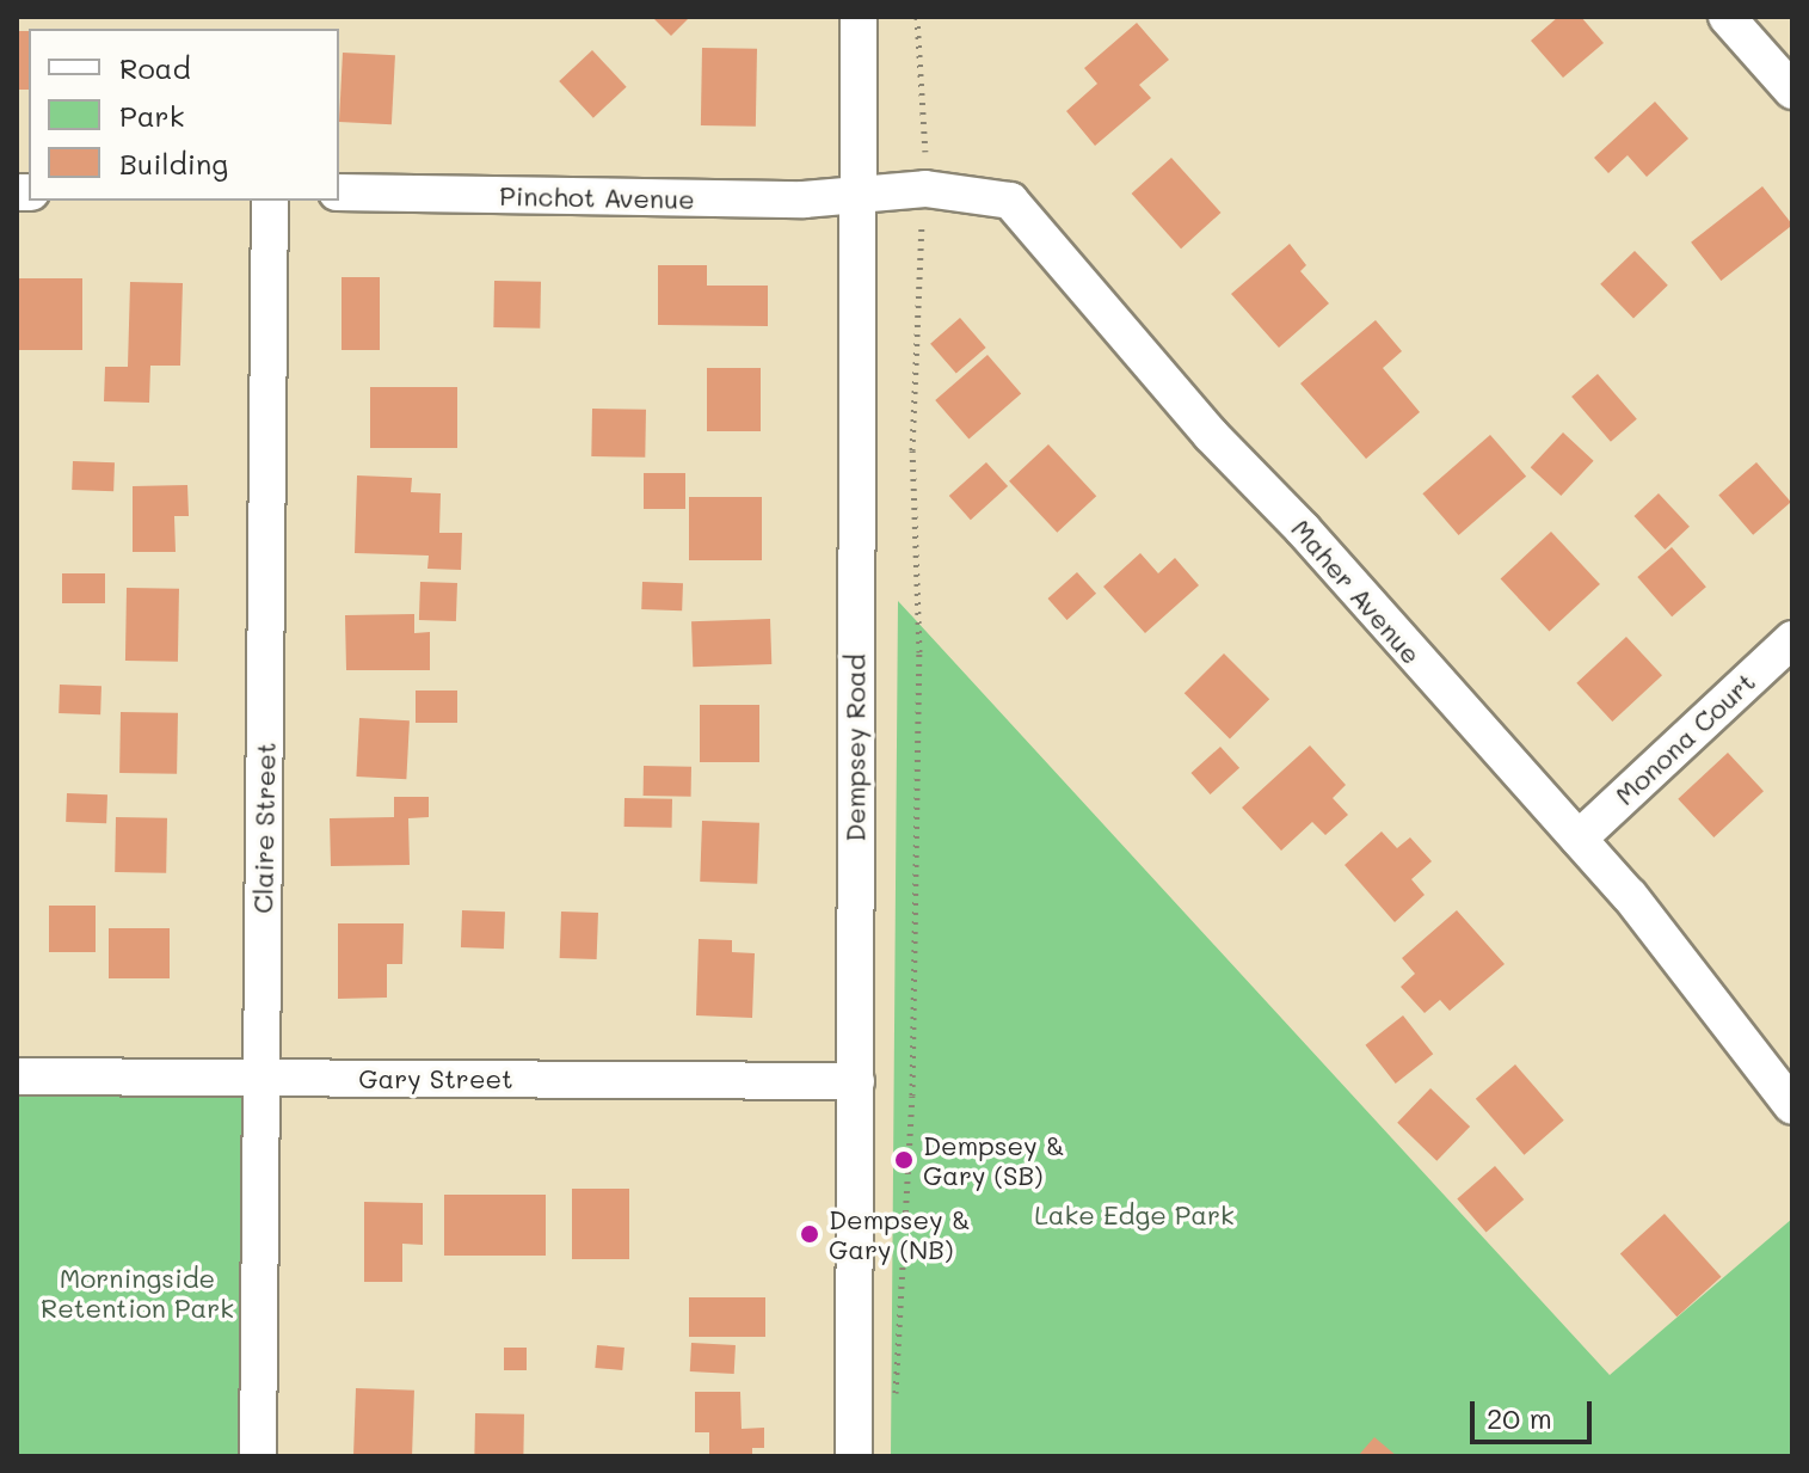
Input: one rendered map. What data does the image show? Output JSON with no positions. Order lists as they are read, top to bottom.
{
  "streets": {
    "street": [
      "Pinchot Avenue",
      "Maher Avenue",
      "Monona Court",
      "Dempsey Road",
      "Claire Street",
      "Gary Street"
    ]
  },
  "crossings": [
    ["Pinchot Avenue", "Maher Avenue"],
    ["Pinchot Avenue", "Dempsey Road"],
    ["Maher Avenue", "Monona Court"],
    ["Maher Avenue", "Dempsey Road"],
    ["Dempsey Road", "Gary Street"],
    ["Claire Street", "Gary Street"]
  ],
  "parks": ["Lake Edge Park", "Morningside Retention Park"],
  "places": ["Dempsey & Gary (SB)", "Dempsey & Gary (NB)"],
  "legend": ["Road", "Park", "Building"],
  "scale_bar": "20 m"
}
